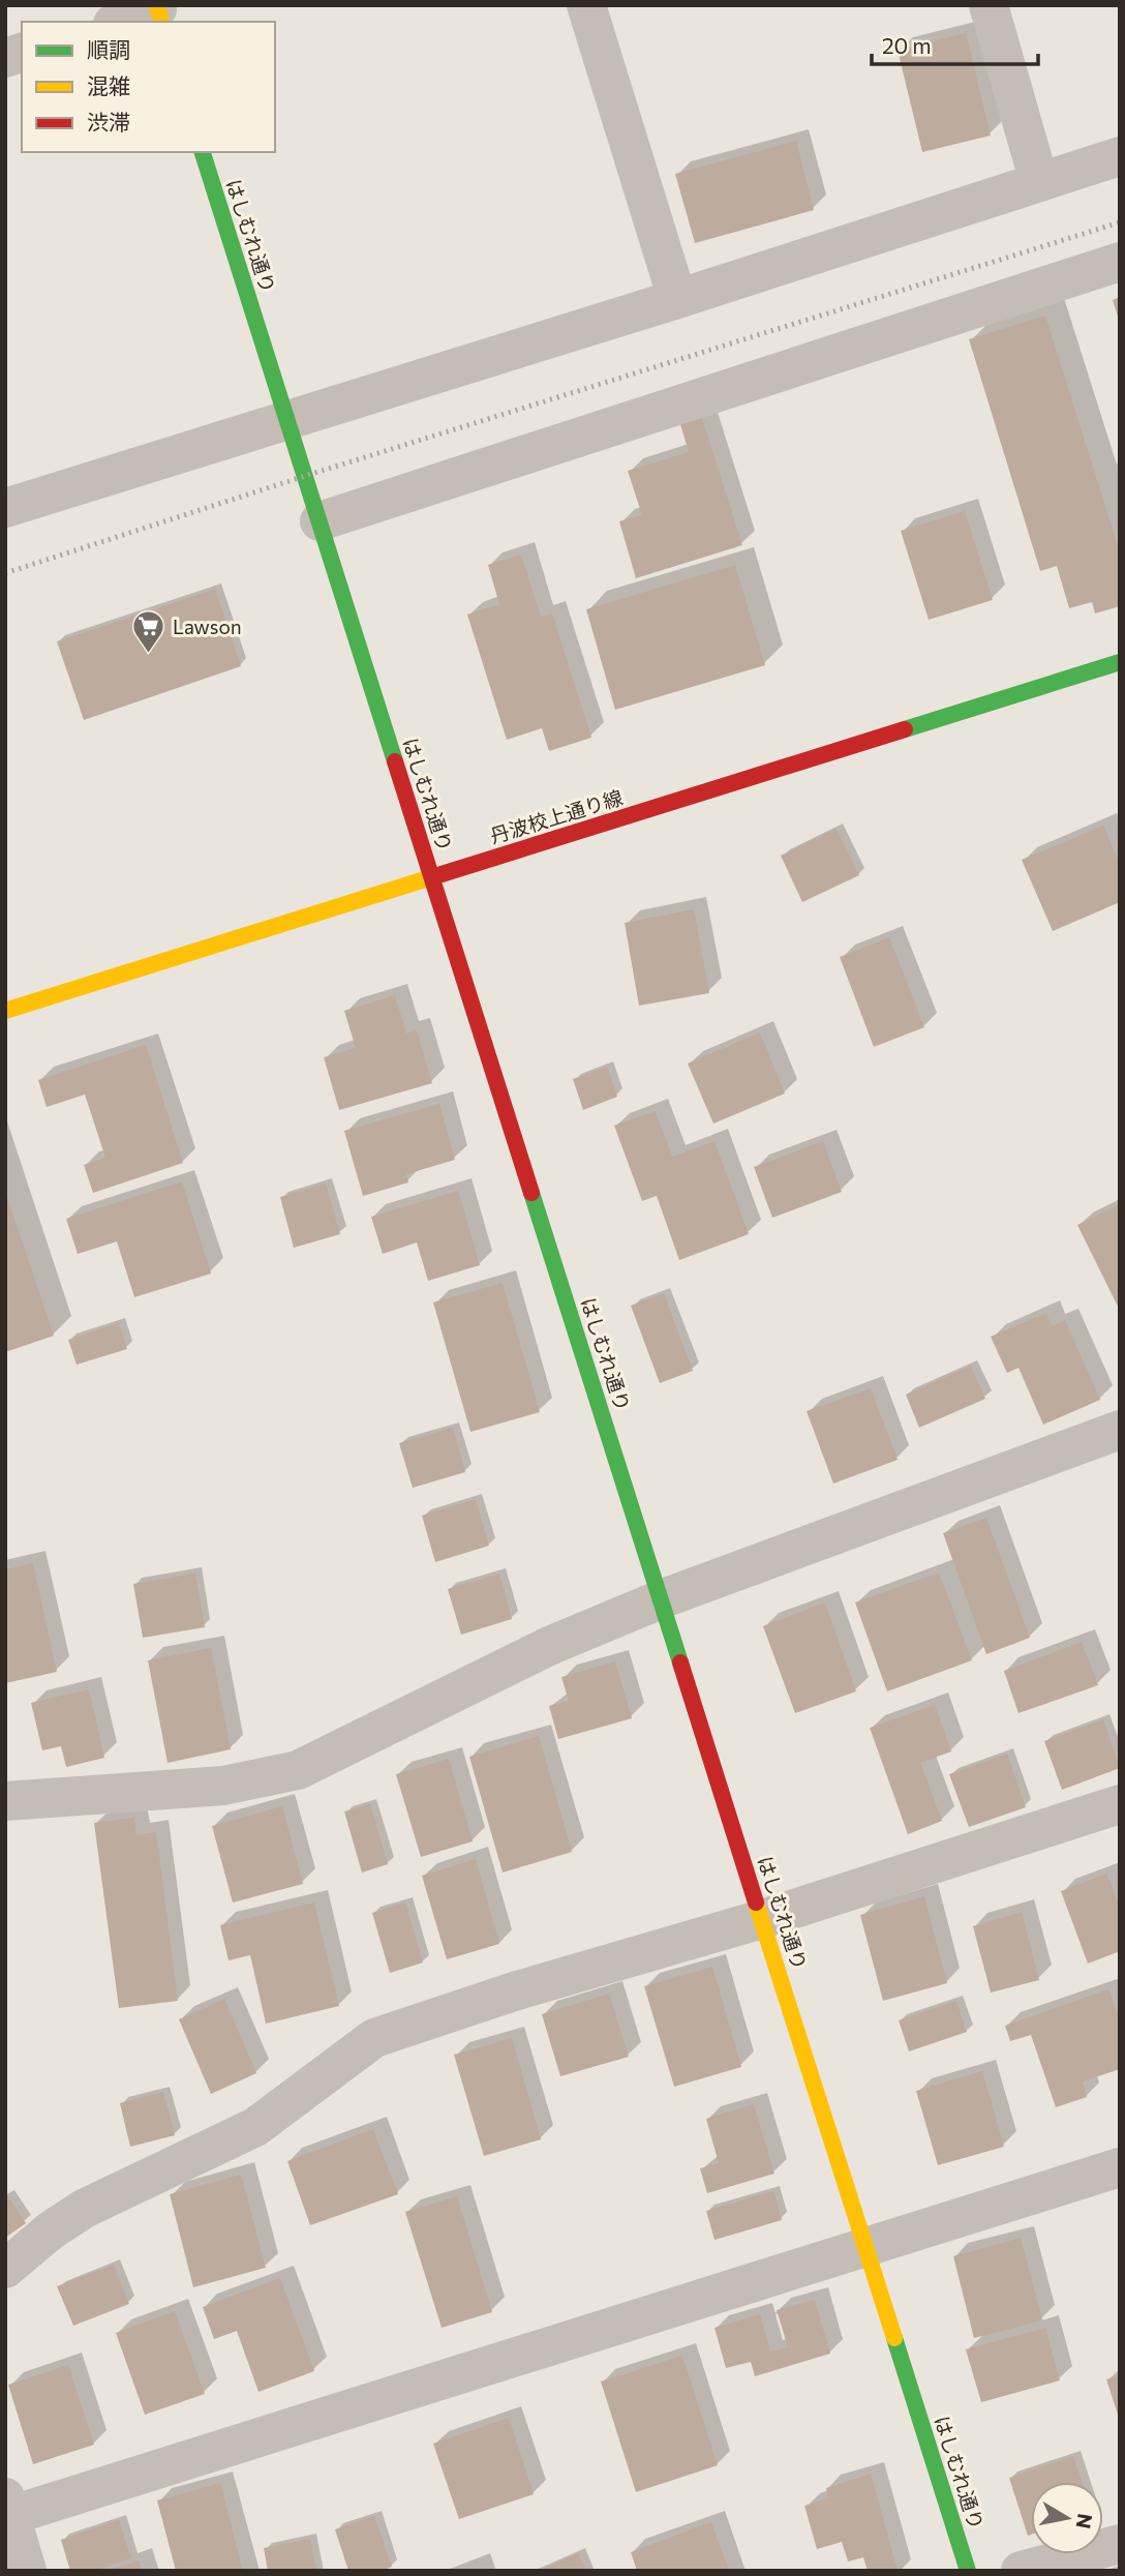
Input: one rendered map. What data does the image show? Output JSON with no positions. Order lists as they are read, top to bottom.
{
  "streets": {
    "street": ["はしむれ通り", "丹波校上通り線"]
  },
  "crossings": [
    ["はしむれ通り", "丹波校上通り線"]
  ],
  "places": {
    "supermarket": ["Lawson"]
  },
  "legend": ["順調", "混雑", "渋滞"],
  "scale_bar": "20 m",
  "north": "right"
}
